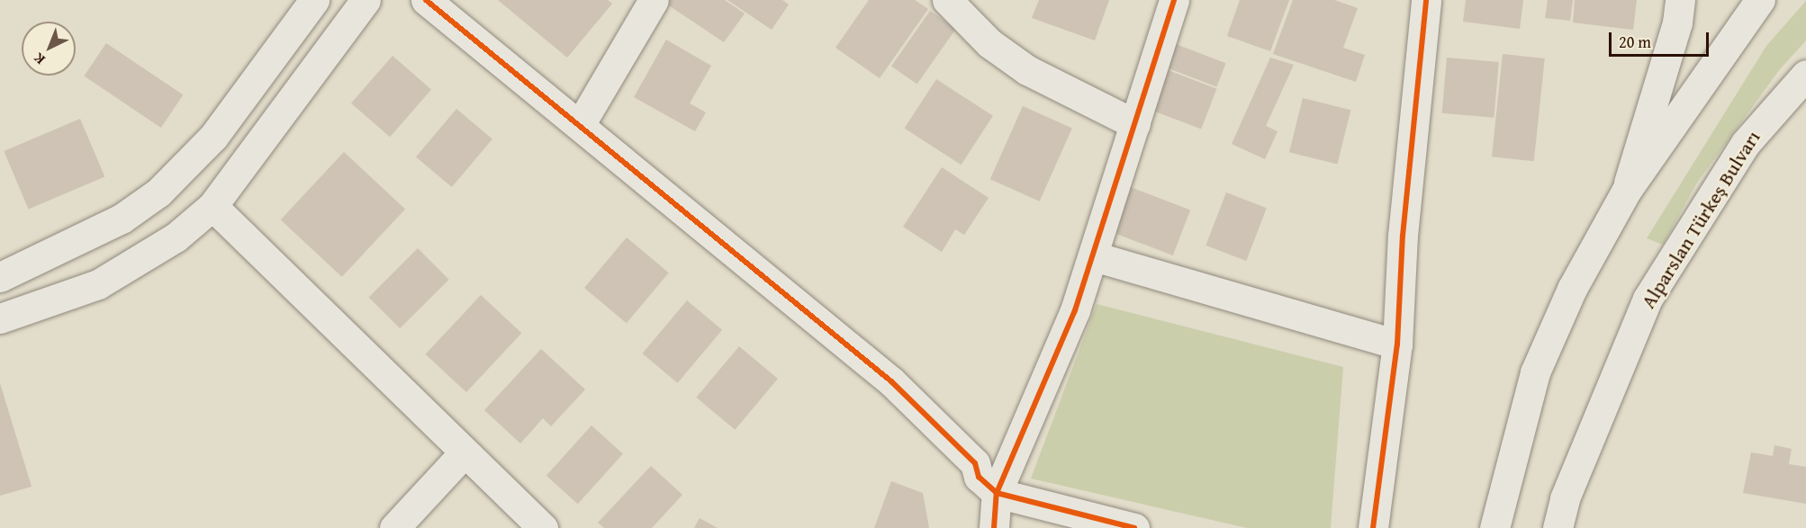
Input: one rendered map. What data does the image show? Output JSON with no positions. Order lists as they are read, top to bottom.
{
  "streets": {
    "street": ["Alparslan Türkeş Bulvarı"]
  },
  "scale_bar": "20 m",
  "north": "bottom left"
}
